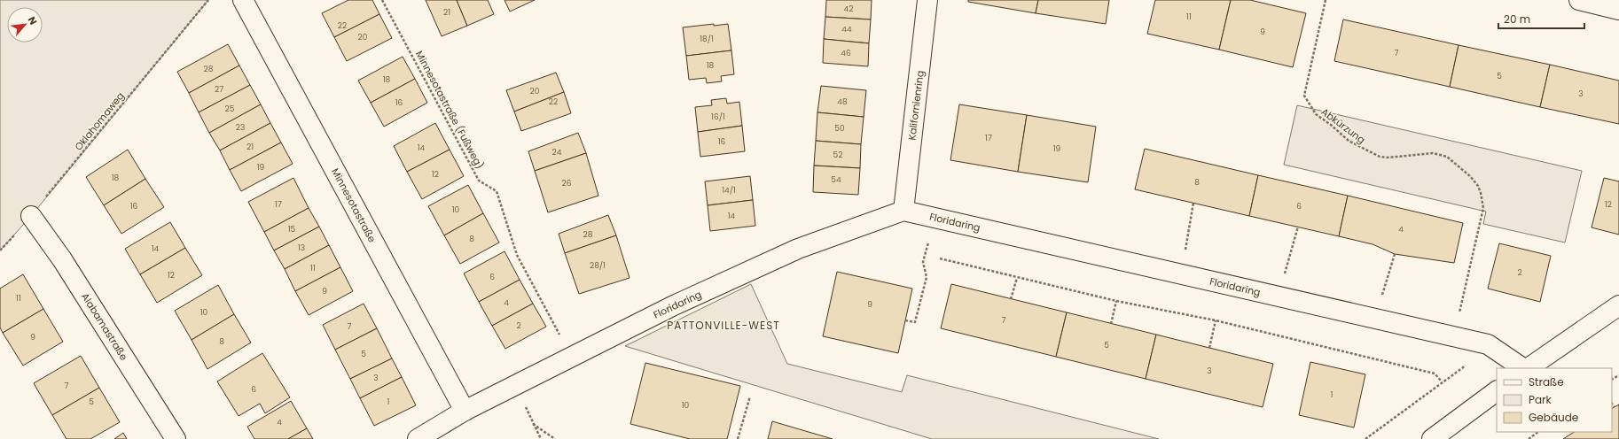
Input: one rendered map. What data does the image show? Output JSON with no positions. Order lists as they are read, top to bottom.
{
  "streets": {
    "street": [
      "Kalifornienring",
      "Minnesotastraße",
      "Floridaring",
      "Alabamastraße"
    ],
    "path": ["Minnesotastraße (Fußweg)", "Oklahomaweg", "Abkürzung"]
  },
  "crossings": [
    ["Kalifornienring", "Floridaring"],
    ["Oklahomaweg", "Alabamastraße"],
    ["Minnesotastraße", "Floridaring"]
  ],
  "districts": ["PATTONVILLE-WEST"],
  "house_numbers": [
    "42",
    "21",
    "11",
    "22",
    "44",
    "9",
    "20",
    "18/1",
    "46",
    "7",
    "18",
    "28",
    "5",
    "18",
    "27",
    "20",
    "3",
    "22",
    "48",
    "16",
    "25",
    "16/1",
    "23",
    "50",
    "17",
    "16",
    "21",
    "14",
    "19",
    "24",
    "52",
    "19",
    "12",
    "18",
    "54",
    "8",
    "26",
    "14/1",
    "17",
    "12",
    "16",
    "6",
    "10",
    "14",
    "15",
    "4",
    "28",
    "8",
    "13",
    "14",
    "28/1",
    "11",
    "2",
    "12",
    "6",
    "9",
    "11",
    "4",
    "9",
    "10",
    "7",
    "2",
    "7",
    "9",
    "8",
    "5",
    "5",
    "3",
    "3",
    "7",
    "6",
    "1",
    "5",
    "1",
    "10",
    "4"
  ],
  "legend": ["Straße", "Park", "Gebäude"],
  "scale_bar": "20 m",
  "north": "top right"
}
